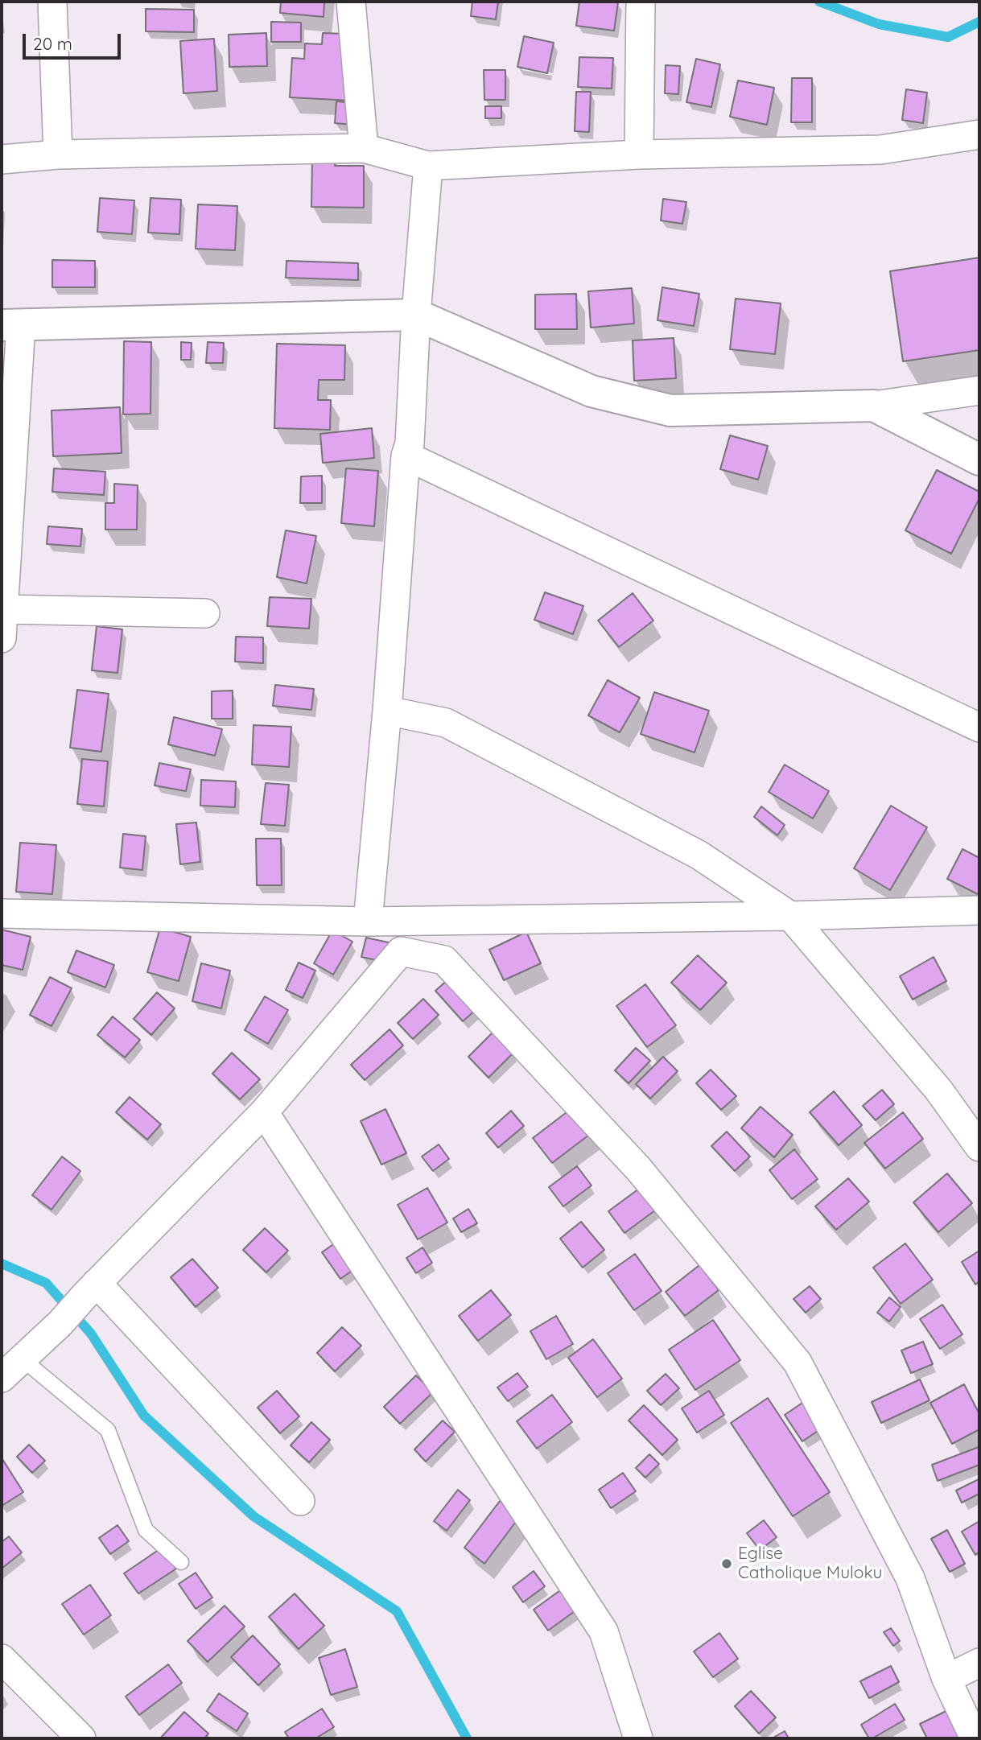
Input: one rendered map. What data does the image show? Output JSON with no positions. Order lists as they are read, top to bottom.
{
  "places": ["Eglise Catholique Muloku"],
  "scale_bar": "20 m"
}
